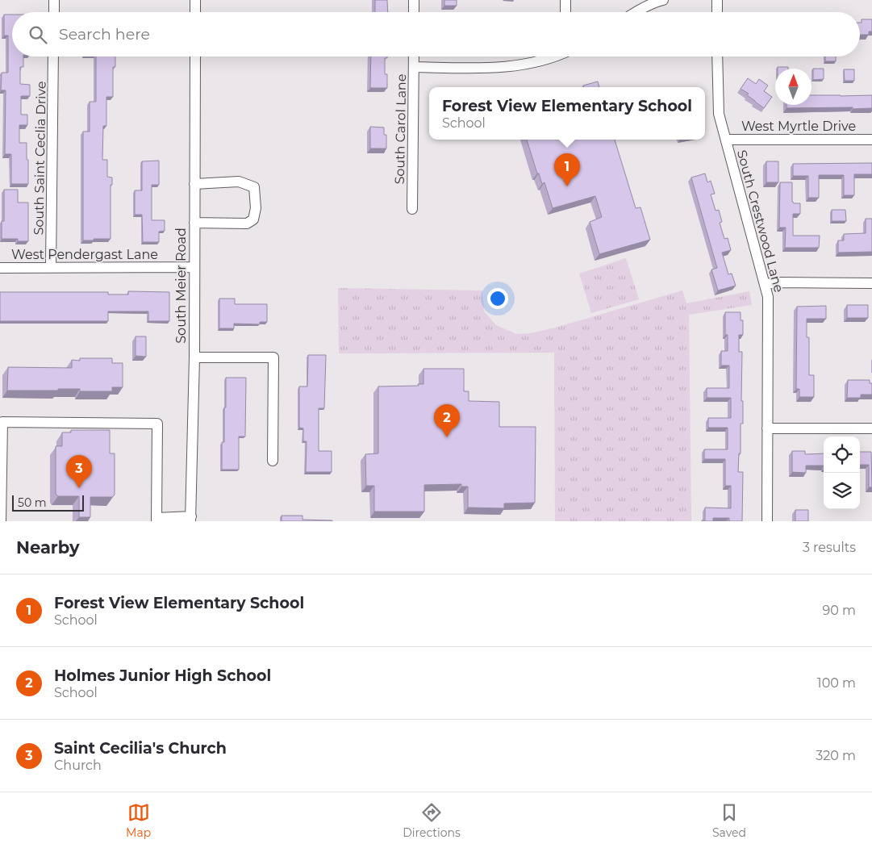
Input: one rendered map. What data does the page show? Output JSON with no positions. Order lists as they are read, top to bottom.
{
  "streets": {
    "street": [
      "West Myrtle Drive",
      "South Carol Lane",
      "South Saint Ceclia Drive",
      "South Crestwood Lane",
      "West Pendergast Lane",
      "South Meier Road"
    ]
  },
  "crossings": [
    ["West Myrtle Drive", "South Crestwood Lane"],
    ["South Saint Ceclia Drive", "West Pendergast Lane"],
    ["West Pendergast Lane", "South Meier Road"]
  ],
  "scale_bar": "50 m",
  "north": "top",
  "page": {
    "search": "Search here",
    "popup": ["Forest View Elementary School", "School"],
    "pins": ["1", "2", "3"],
    "scale": "50 m",
    "heading": ["Nearby", "3 results"],
    "list": [
      {
        "mark": "1",
        "name": "Forest View Elementary School",
        "note": "School",
        "value": "90 m"
      },
      {
        "mark": "2",
        "name": "Holmes Junior High School",
        "note": "School",
        "value": "100 m"
      },
      {
        "mark": "3",
        "name": "Saint Cecilia's Church",
        "note": "Church",
        "value": "320 m"
      }
    ],
    "nav": ["Map", "Directions", "Saved"]
  }
}
